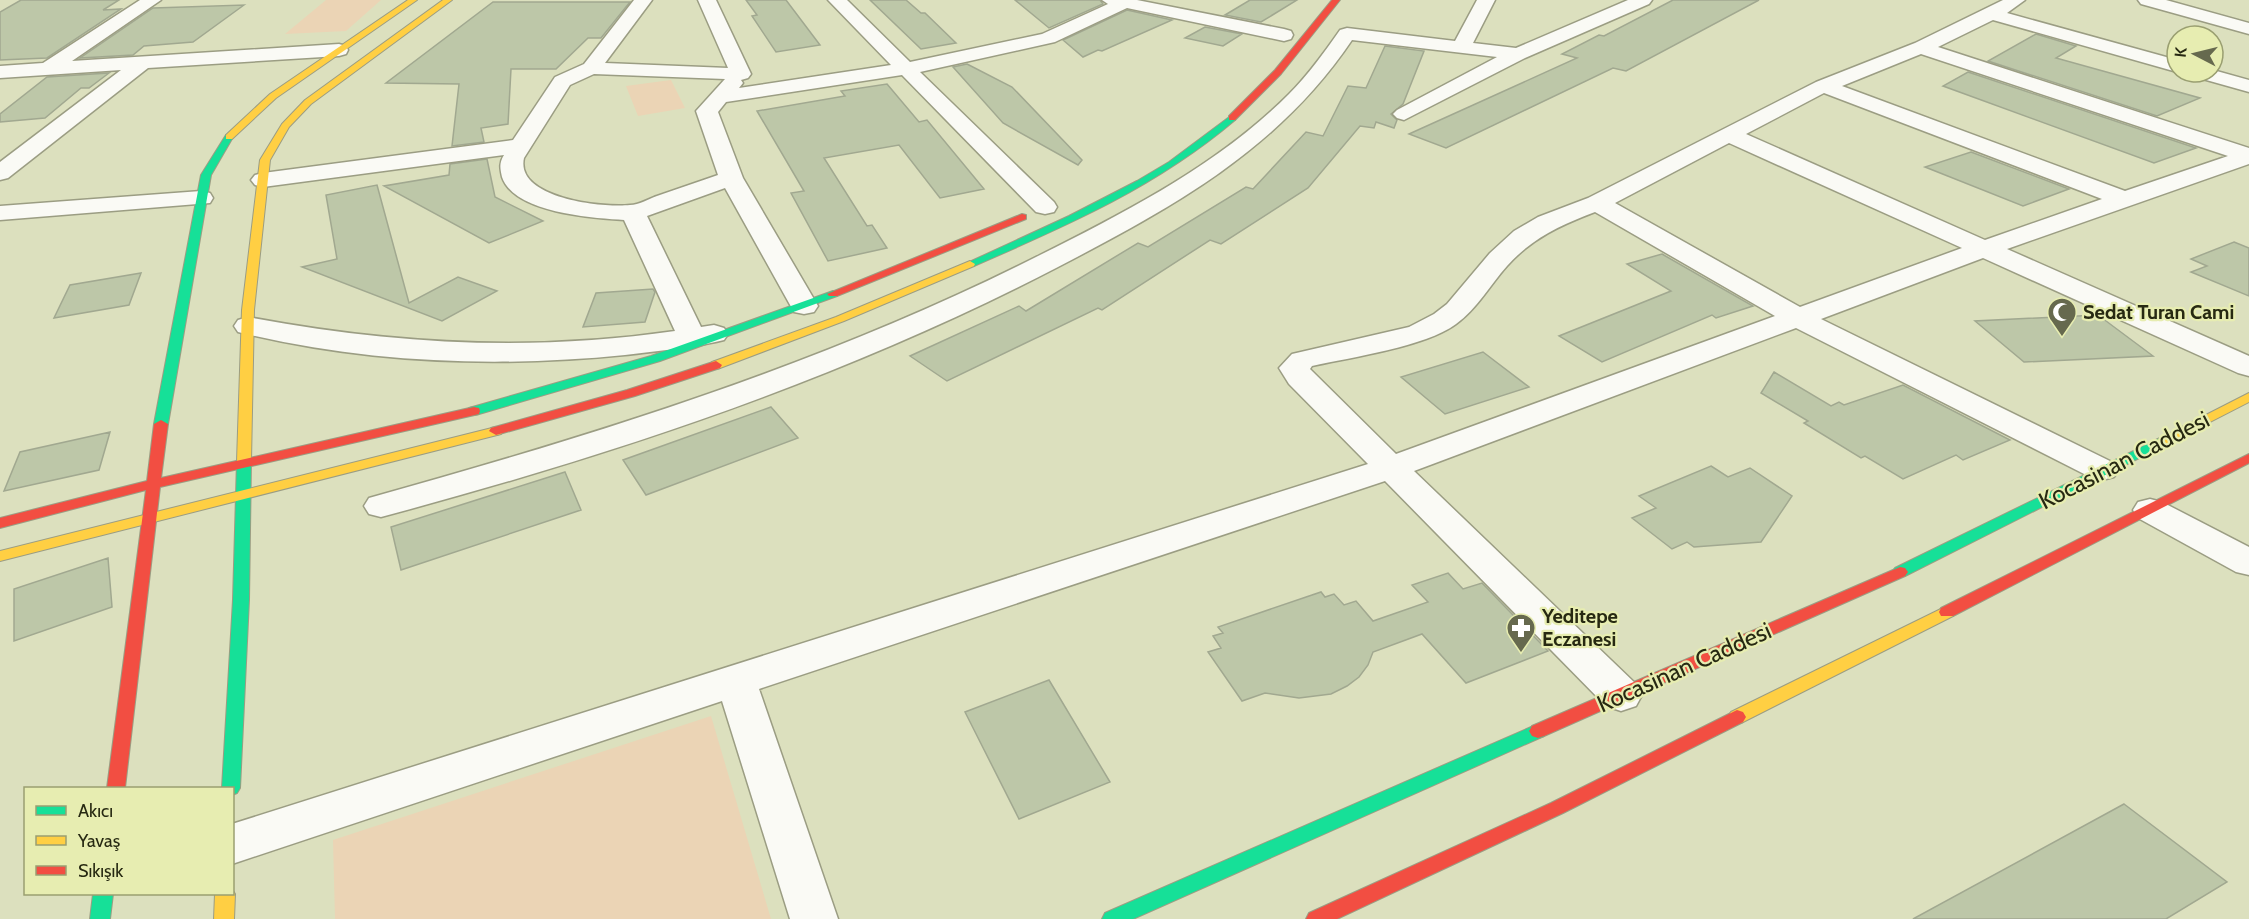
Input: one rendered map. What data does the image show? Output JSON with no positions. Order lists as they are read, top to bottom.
{
  "streets": {
    "street": ["Kocasinan Caddesi"]
  },
  "places": {
    "mosque": ["Sedat Turan Cami"],
    "pharmacy": ["Yeditepe Eczanesi"]
  },
  "legend": ["Akıcı", "Yavaş", "Sıkışık"],
  "north": "left"
}
